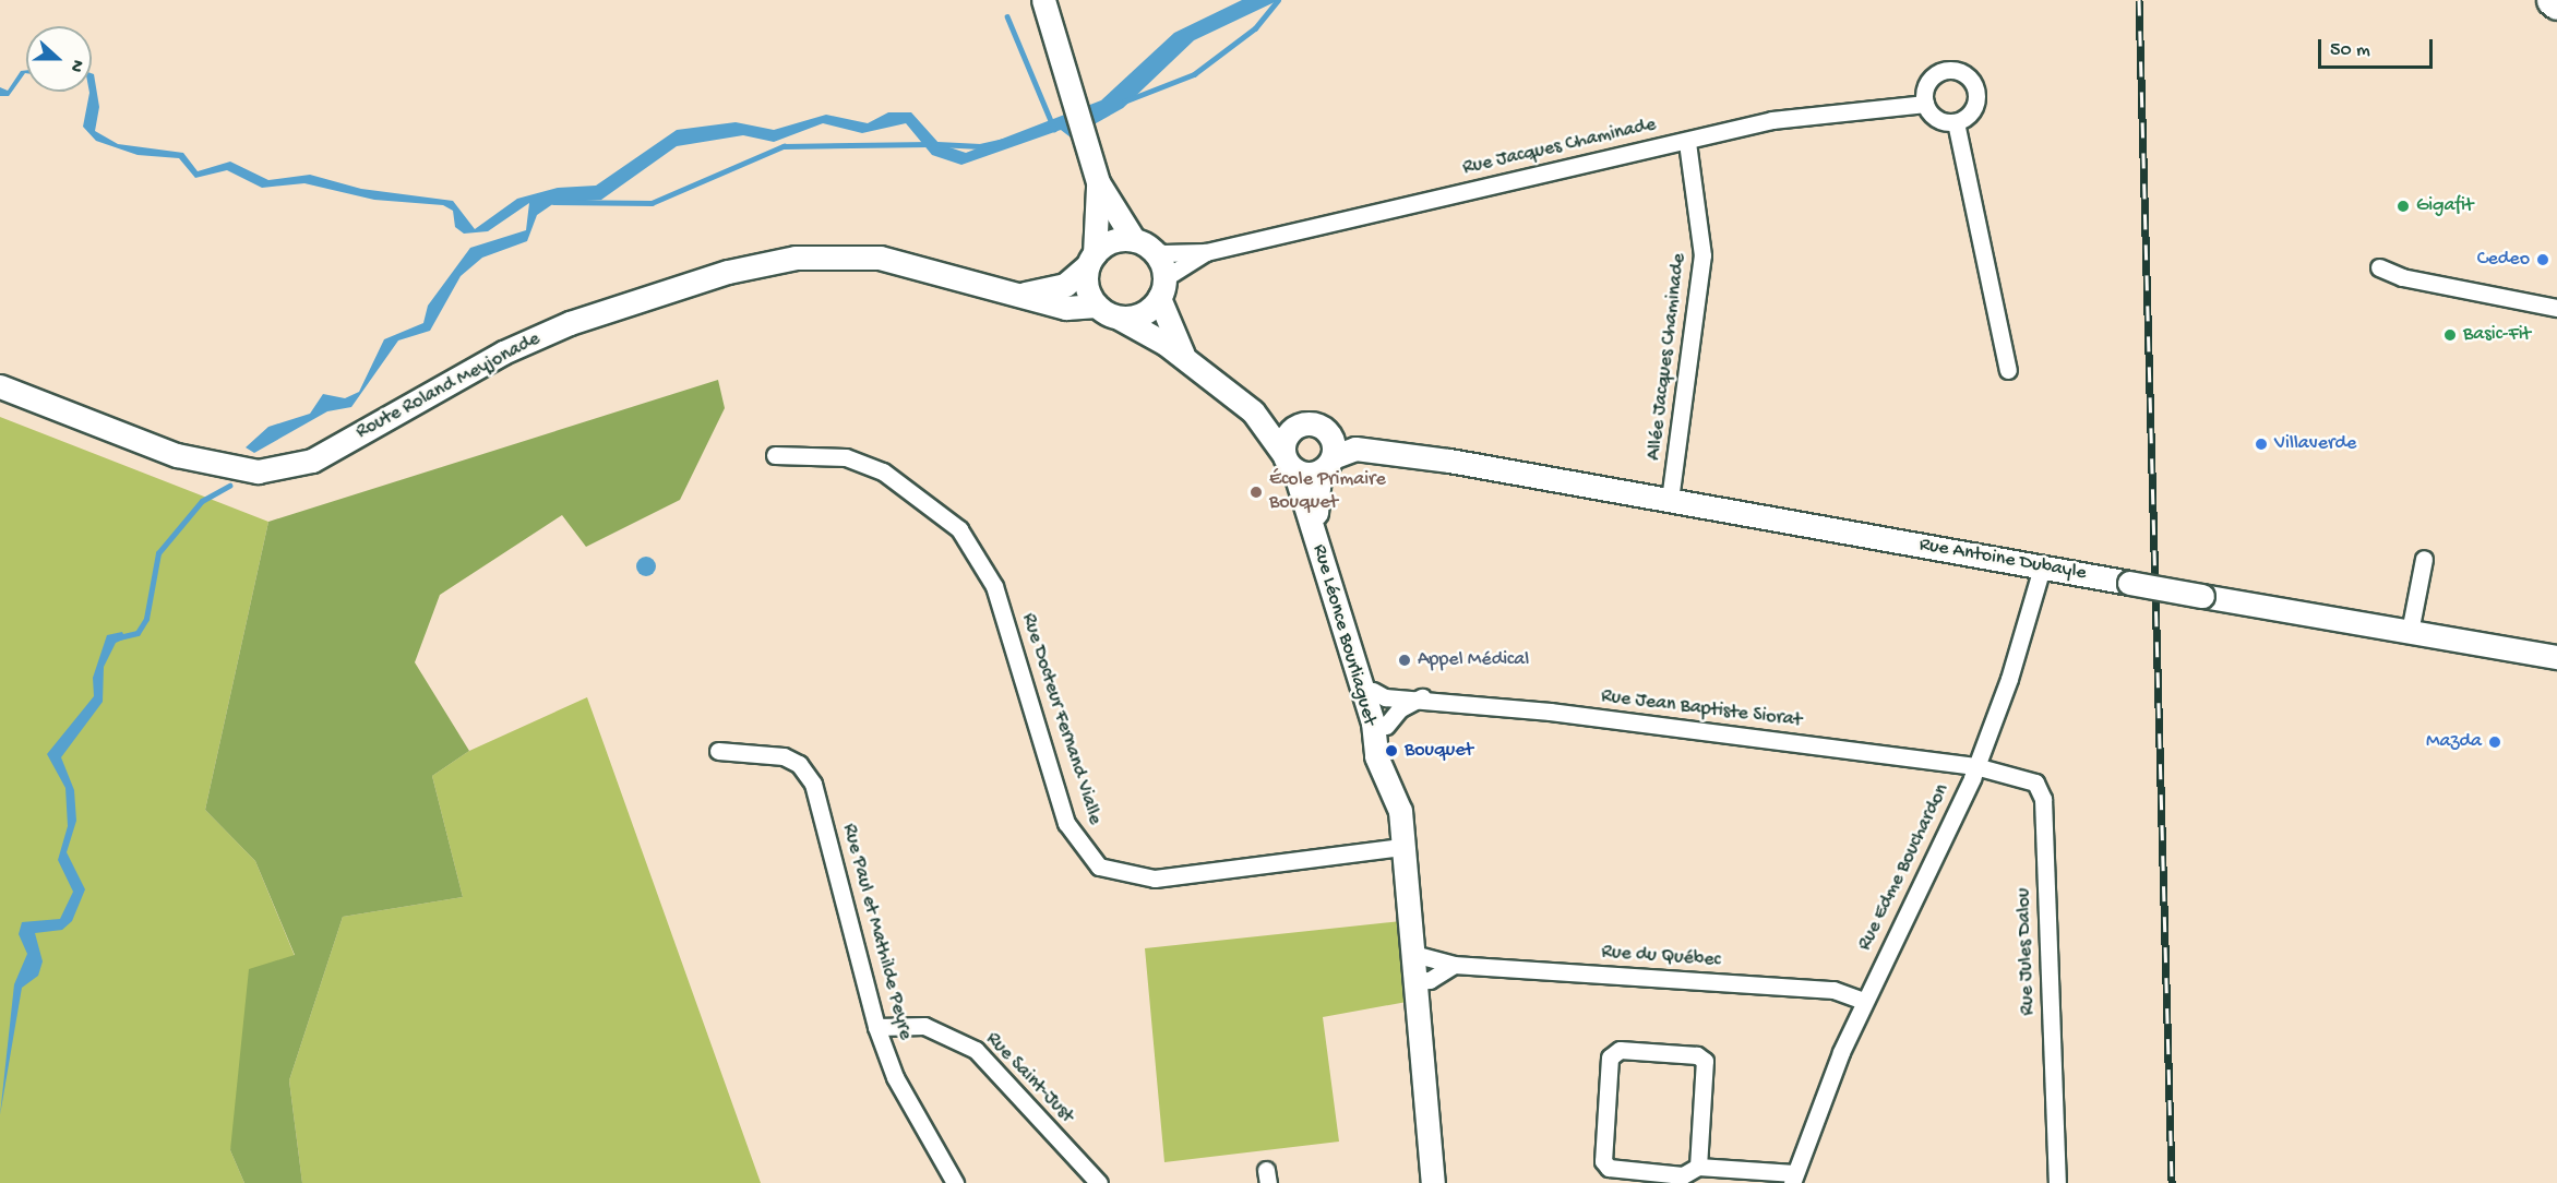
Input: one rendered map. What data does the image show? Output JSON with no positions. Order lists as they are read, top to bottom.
{
  "streets": {
    "main road": ["Route Roland Meyjonade", "Rue Antoine Dubayle", "Rue Léonce Bourliaguet"],
    "street": [
      "Rue Jacques Chaminade",
      "Allée Jacques Chaminade",
      "Rue Jean Baptiste Siorat",
      "Rue Docteur Fernand Vialle",
      "Rue Edme Bouchardon",
      "Rue Paul et Mathilde Peyre",
      "Rue Jules Dalou",
      "Rue du Québec",
      "Rue Saint-Just"
    ]
  },
  "crossings": [
    ["Rue Jacques Chaminade", "Allée Jacques Chaminade"],
    ["Rue Jacques Chaminade", "Route Roland Meyjonade"],
    ["Rue Jacques Chaminade", "Rue Antoine Dubayle"],
    ["Allée Jacques Chaminade", "Rue Antoine Dubayle"],
    ["Route Roland Meyjonade", "Rue Antoine Dubayle"],
    ["Rue Antoine Dubayle", "Rue Léonce Bourliaguet"],
    ["Rue Antoine Dubayle", "Rue Edme Bouchardon"],
    ["Rue Léonce Bourliaguet", "Rue Jean Baptiste Siorat"],
    ["Rue Léonce Bourliaguet", "Rue Docteur Fernand Vialle"],
    ["Rue Léonce Bourliaguet", "Rue du Québec"],
    ["Rue Jean Baptiste Siorat", "Rue Edme Bouchardon"],
    ["Rue Jean Baptiste Siorat", "Rue Jules Dalou"],
    ["Rue Edme Bouchardon", "Rue Jules Dalou"],
    ["Rue Edme Bouchardon", "Rue du Québec"],
    ["Rue Paul et Mathilde Peyre", "Rue Saint-Just"]
  ],
  "places": [
    "Gigafit",
    "Cedeo",
    "Basic-Fit",
    "Villaverde",
    "École Primaire Bouquet",
    "Appel Médical",
    "Mazda",
    "Bouquet"
  ],
  "scale_bar": "50 m",
  "north": "right"
}
